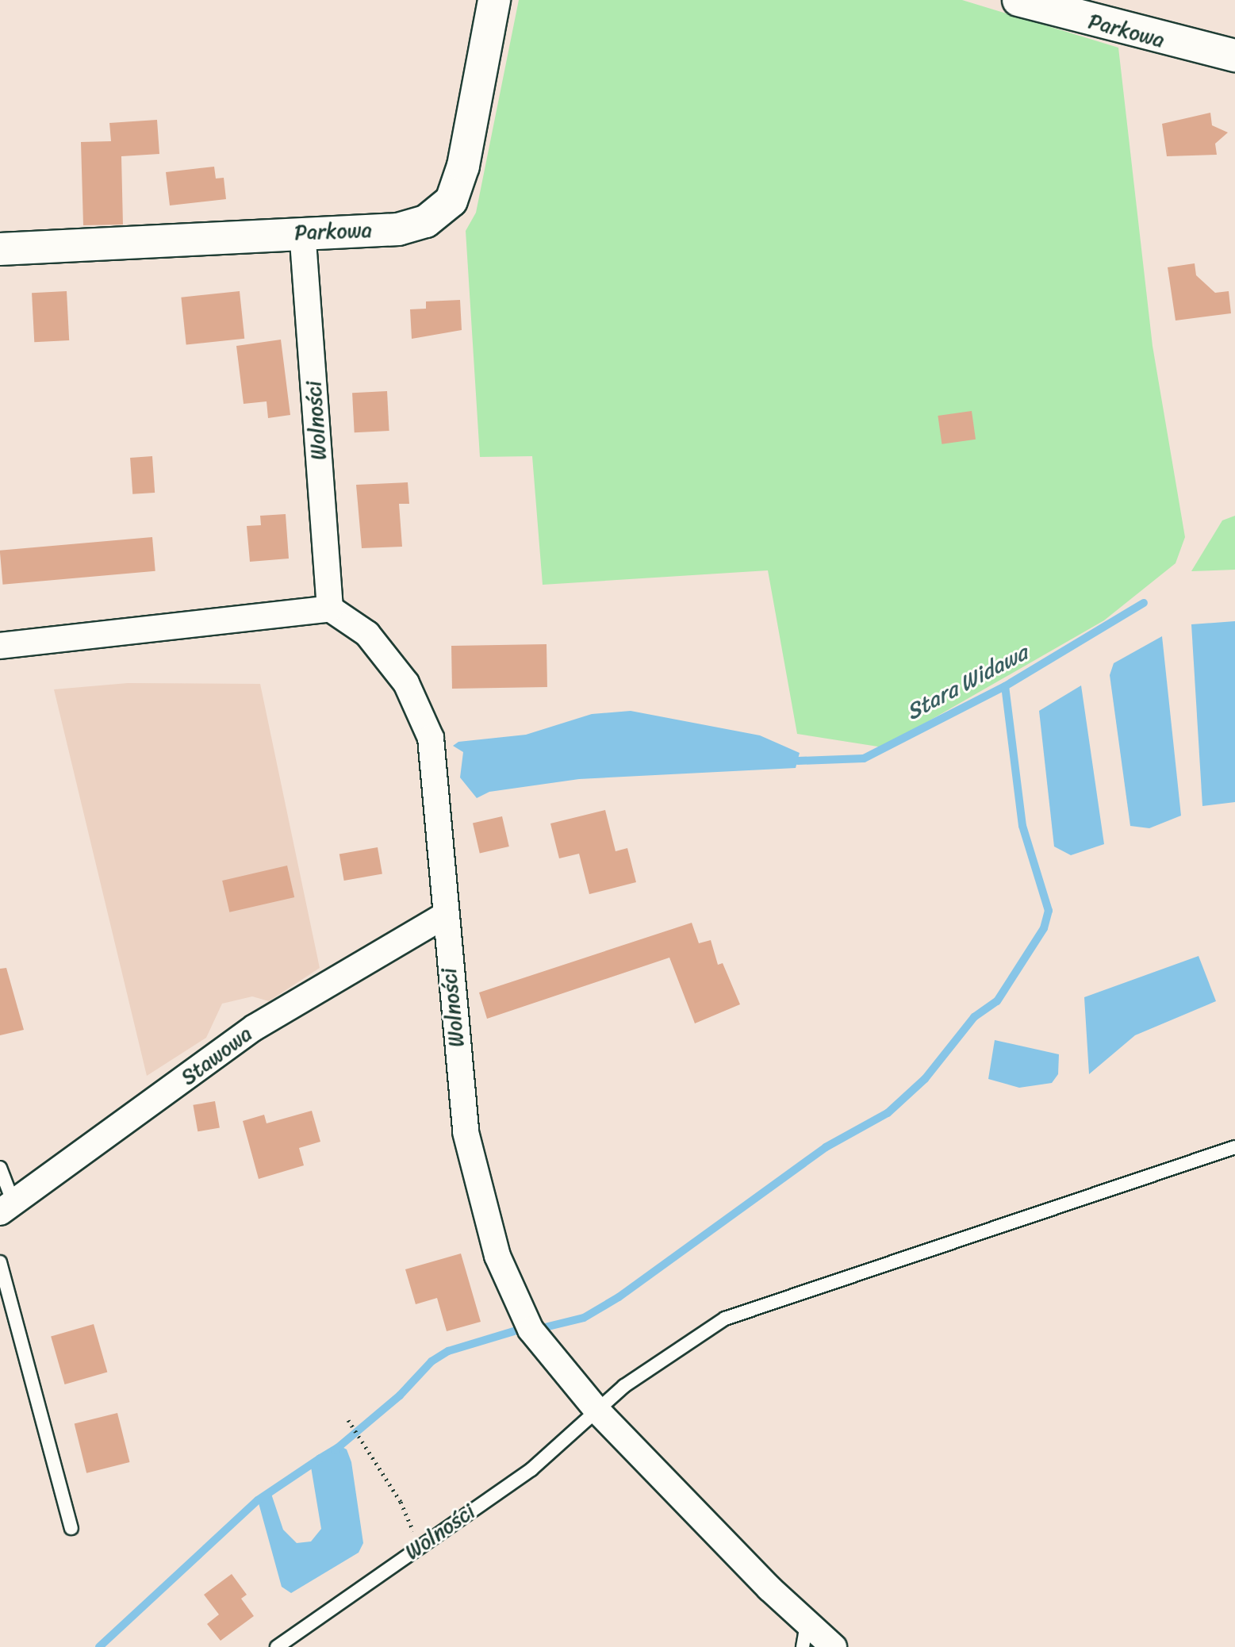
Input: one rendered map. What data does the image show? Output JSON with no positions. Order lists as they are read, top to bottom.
{
  "streets": {
    "street": ["Parkowa", "Wolności", "Stawowa"]
  },
  "crossings": [
    ["Parkowa", "Wolności"],
    ["Wolności", "Stawowa"]
  ],
  "water": ["Stara Widawa"]
}
